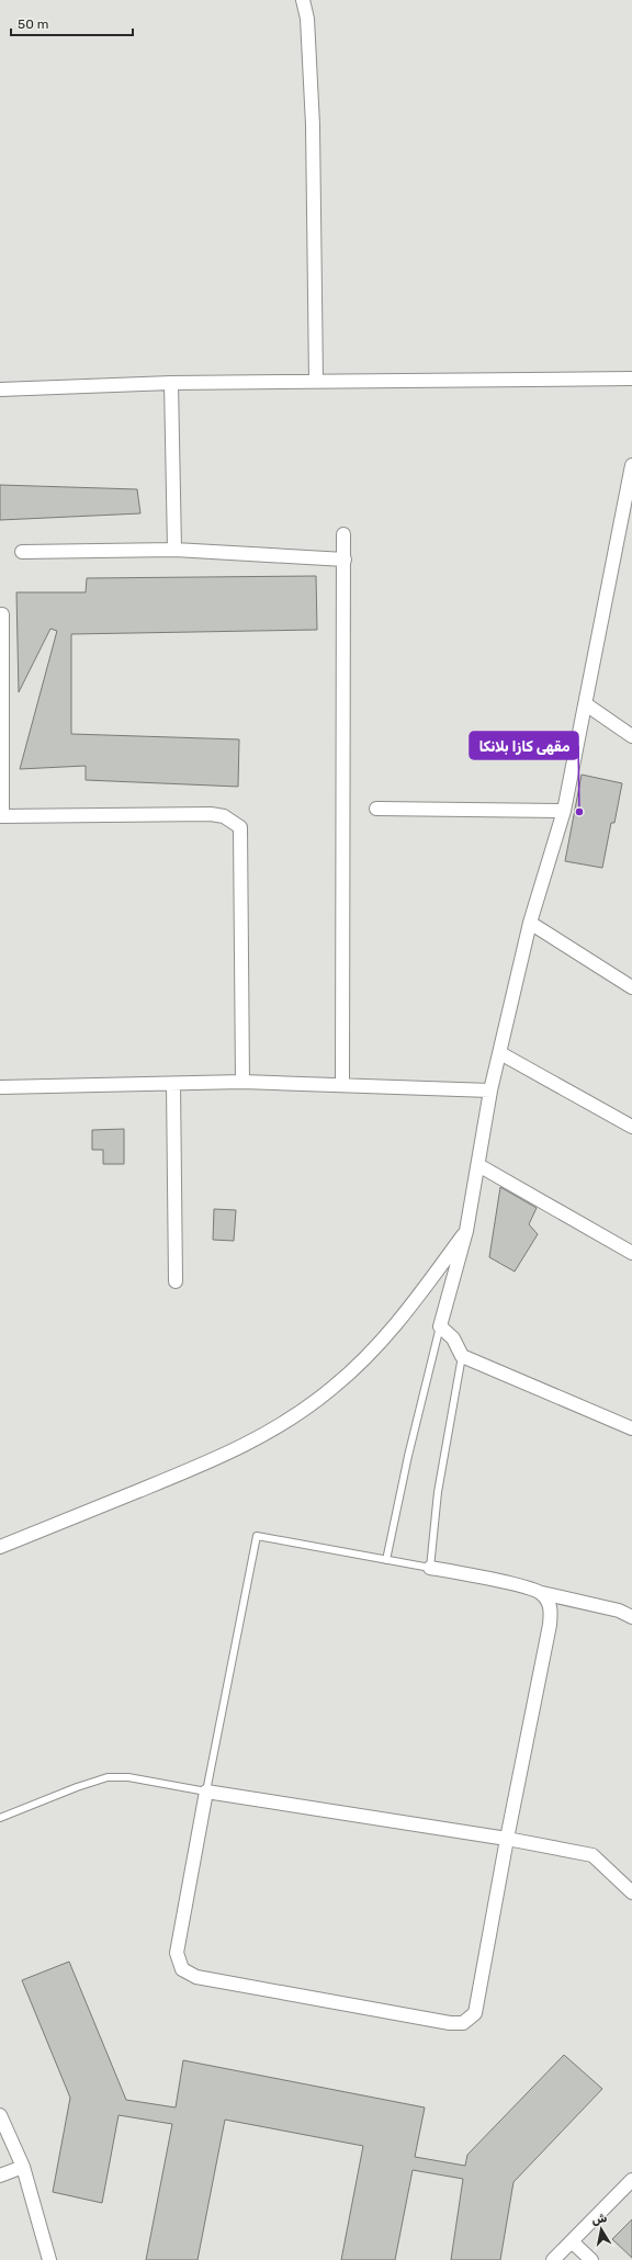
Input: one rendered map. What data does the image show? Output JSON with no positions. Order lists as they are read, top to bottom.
{
  "places": ["مقهى كازا بلانكا"],
  "scale_bar": "50 m",
  "north": "top"
}
